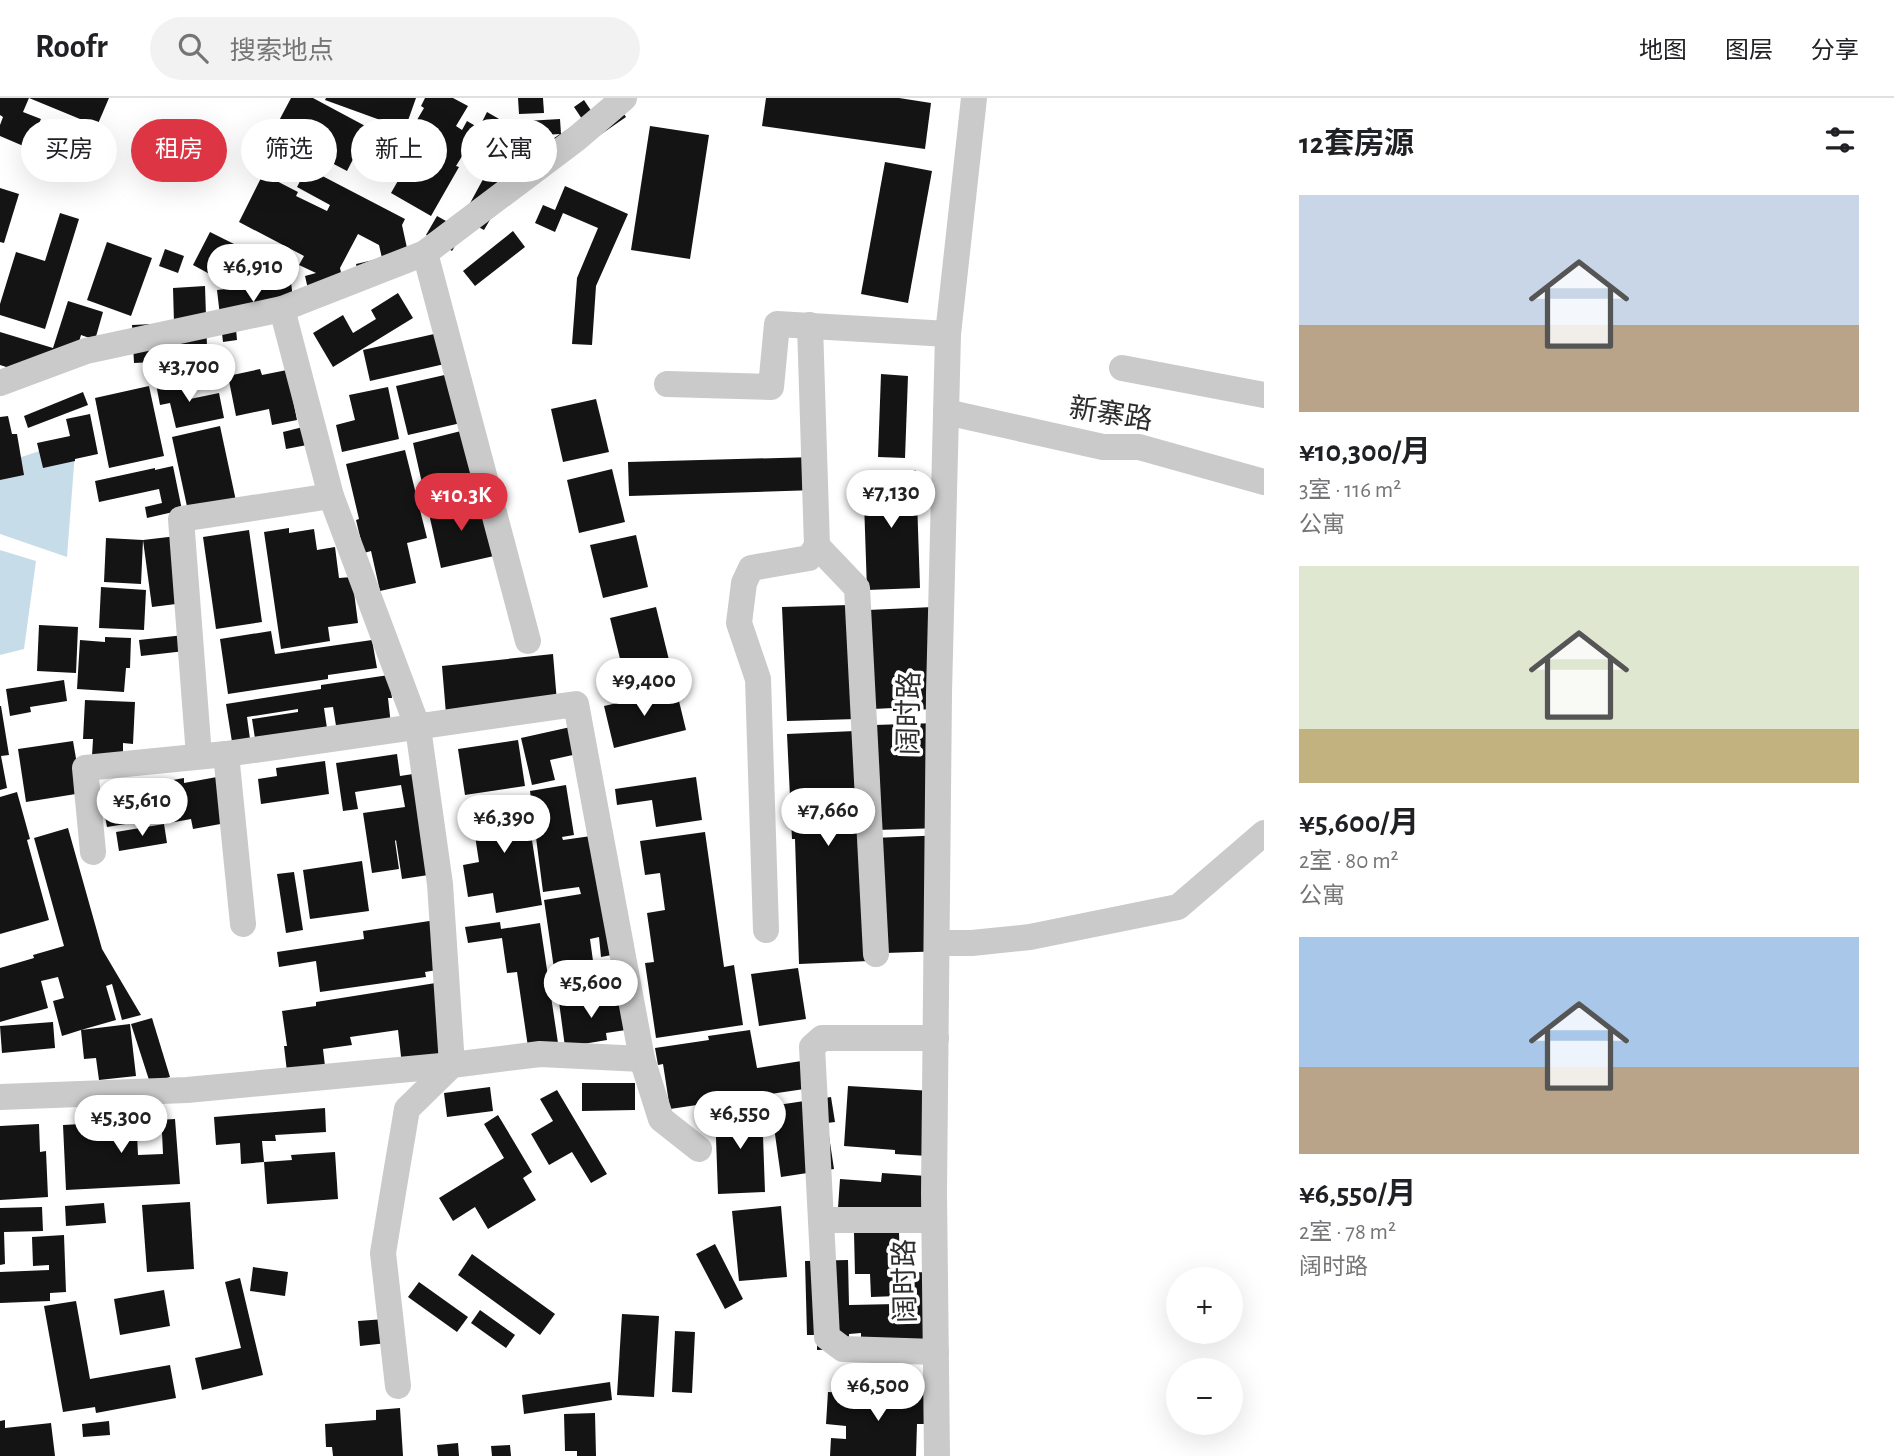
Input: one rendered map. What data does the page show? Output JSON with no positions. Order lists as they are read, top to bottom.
{
  "streets": {
    "street": ["新寨路", "阔时路"]
  },
  "crossings": [
    ["新寨路", "阔时路"]
  ],
  "page": {
    "header": "Roofr",
    "search": "搜索地点",
    "nav": ["地图", "图层", "分享"],
    "heading": "12套房源",
    "chip": [
      "买房",
      "租房",
      "筛选",
      "新上",
      "公寓"
    ],
    "list": [
      {
        "name": "¥10,300/月",
        "note": "3室 · 116 m² · 公寓"
      },
      {
        "name": "¥5,600/月",
        "note": "2室 · 80 m² · 公寓"
      },
      {
        "name": "¥6,550/月",
        "note": "2室 · 78 m² · 阔时路"
      }
    ],
    "price": [
      "¥6,910",
      "¥3,700",
      "¥7,130",
      "¥10.3K",
      "¥9,400",
      "¥5,610",
      "¥7,660",
      "¥6,390",
      "¥5,600",
      "¥6,550",
      "¥5,300",
      "¥6,500"
    ],
    "map_buttons": ["+", "−"]
  }
}
